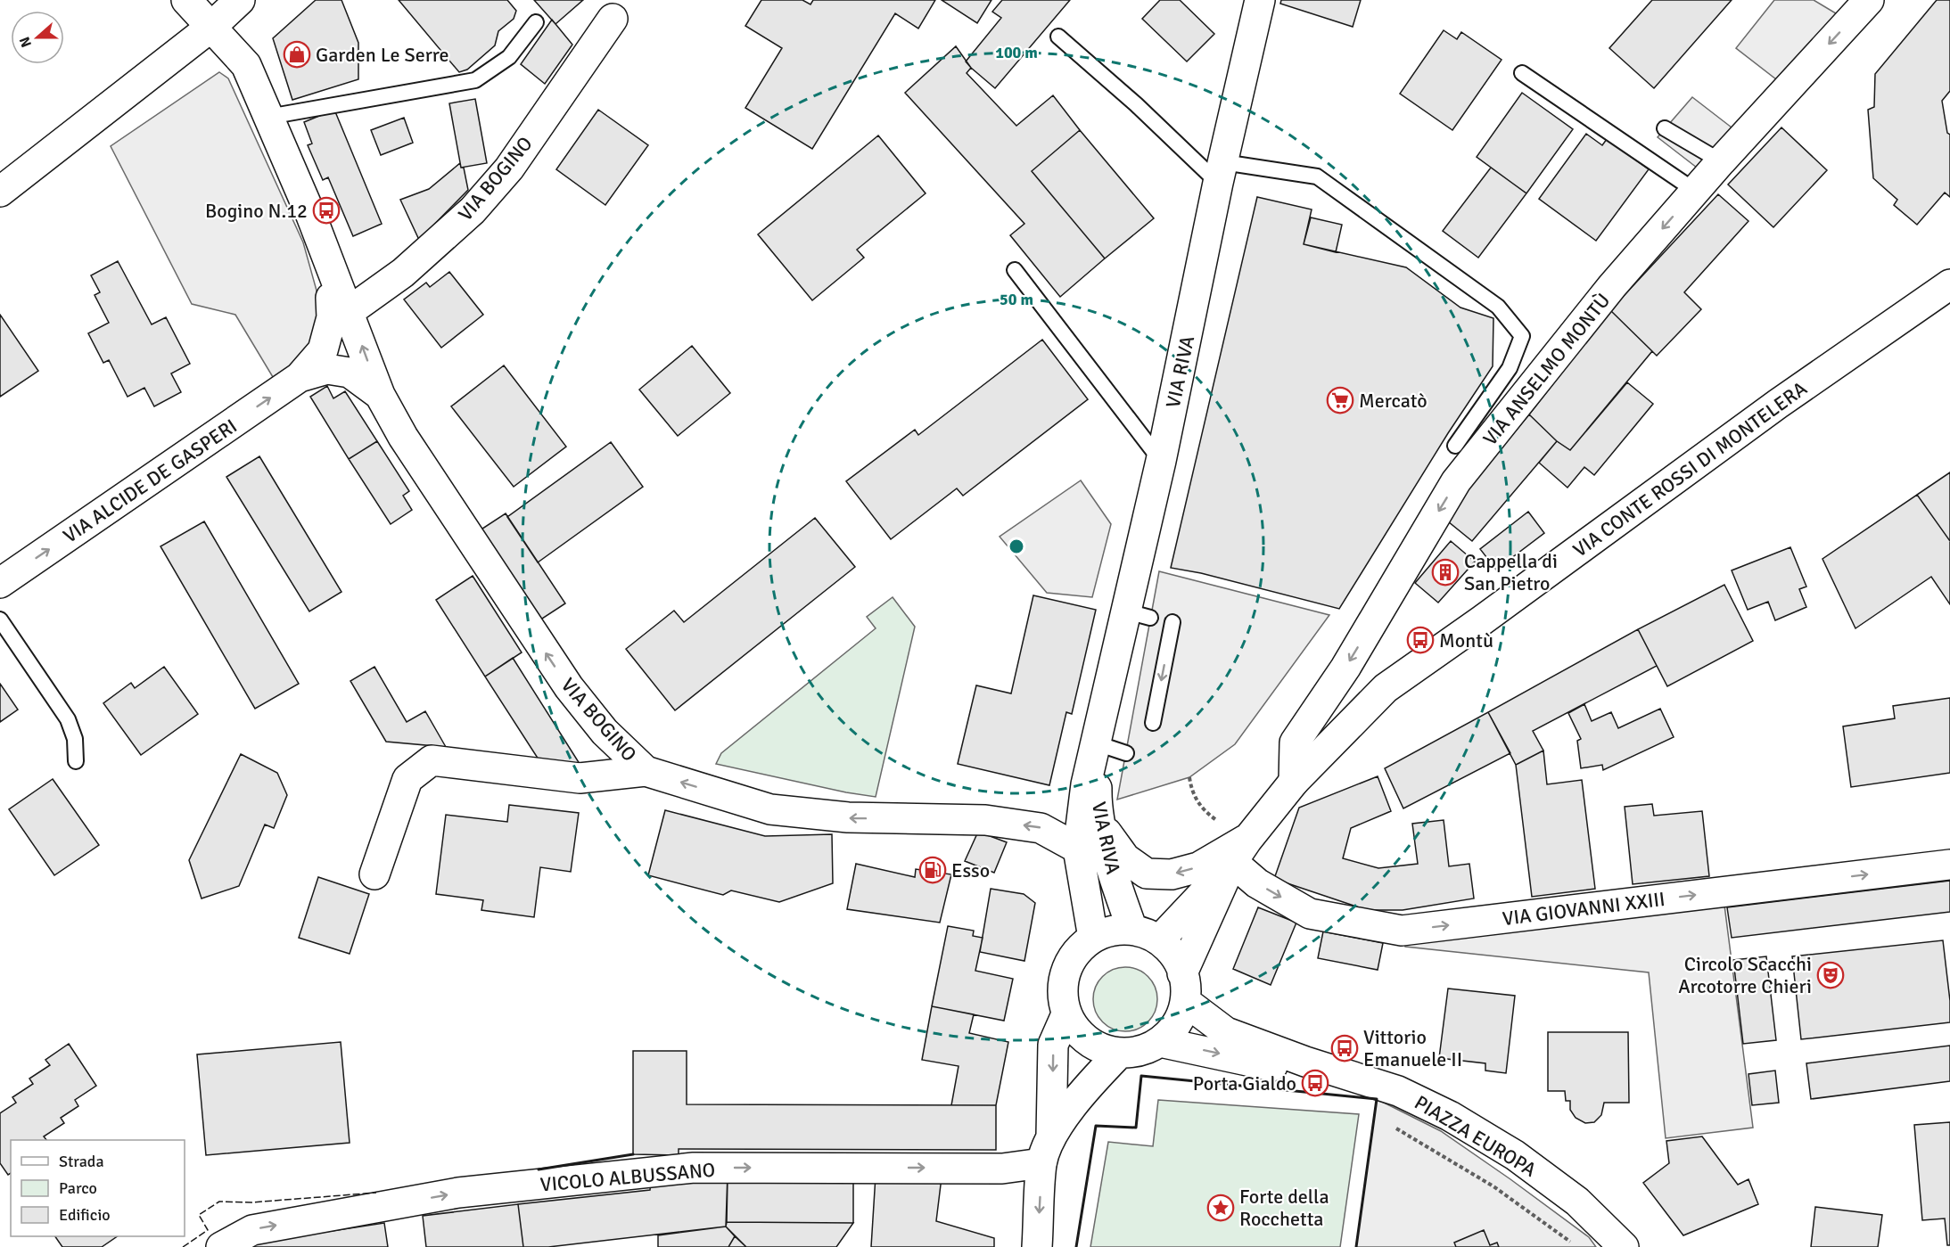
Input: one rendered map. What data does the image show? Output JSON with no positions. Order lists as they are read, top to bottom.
{
  "streets": {
    "street": [
      "VIA BOGINO",
      "VIA ANSELMO MONTÙ",
      "VIA RIVA",
      "VIA CONTE ROSSI DI MONTELERA",
      "VIA ALCIDE DE GASPERI",
      "VIA GIOVANNI XXIII",
      "PIAZZA EUROPA",
      "VICOLO ALBUSSANO"
    ]
  },
  "crossings": [
    ["VIA BOGINO", "VIA RIVA"],
    ["VIA BOGINO", "VIA ALCIDE DE GASPERI"],
    ["VIA ANSELMO MONTÙ", "VIA CONTE ROSSI DI MONTELERA"],
    ["VIA RIVA", "VIA CONTE ROSSI DI MONTELERA"],
    ["VIA RIVA", "PIAZZA EUROPA"],
    ["VIA CONTE ROSSI DI MONTELERA", "VIA GIOVANNI XXIII"],
    ["VIA CONTE ROSSI DI MONTELERA", "PIAZZA EUROPA"]
  ],
  "one_way": [
    "VIA BOGINO",
    "VIA ANSELMO MONTÙ",
    "VIA ALCIDE DE GASPERI",
    "VIA GIOVANNI XXIII",
    "VICOLO ALBUSSANO"
  ],
  "places": {
    "shop": ["Garden Le Serre"],
    "bus stop": [
      "Bogino N.12",
      "Montù",
      "Vittorio Emanuele II",
      "Porta Gialdo"
    ],
    "supermarket": ["Mercatò"],
    "building": ["Cappella di San Pietro"],
    "fuel station": ["Esso"],
    "theatre": ["Circolo Scacchi Arcotorre Chieri"],
    "place": ["Forte della Rocchetta"]
  },
  "legend": ["Strada", "Parco", "Edificio"],
  "north": "left",
  "rings": ["100 m", "50 m"]
}
